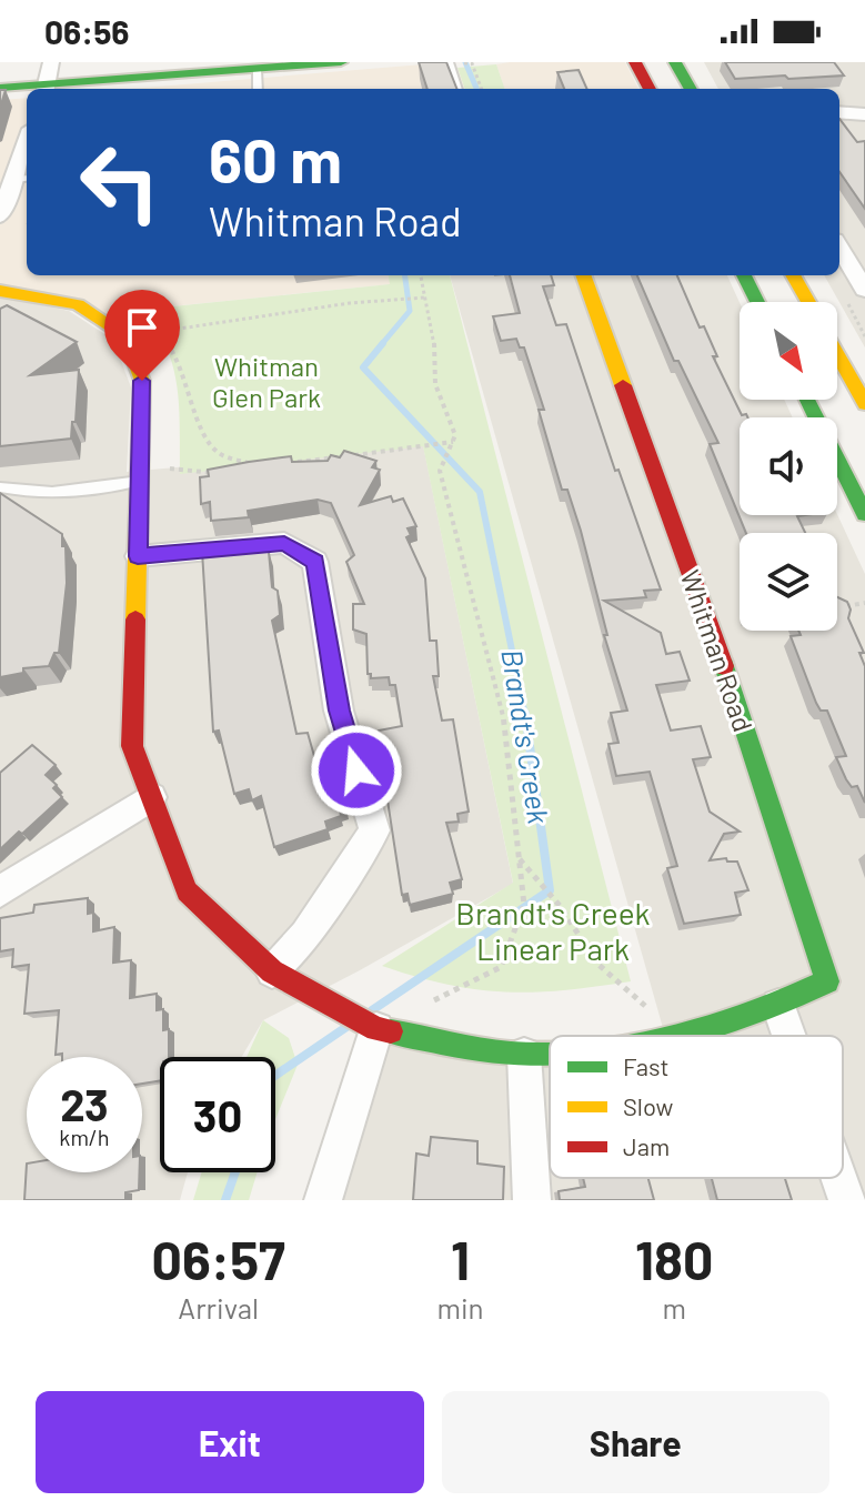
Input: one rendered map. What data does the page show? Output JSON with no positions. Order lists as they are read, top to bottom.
{
  "streets": {
    "street": ["Whitman Road"]
  },
  "water": ["Brandt's Creek"],
  "parks": ["Whitman Glen Park", "Brandt's Creek Linear Park"],
  "legend": ["Fast", "Slow", "Jam"],
  "north": "bottom right",
  "page": {
    "status": "06:56",
    "turn": ["60 m", "Whitman Road"],
    "speed": "23 km/h",
    "limit": "30",
    "eta": [
      "06:57",
      "Arrival",
      "1",
      "min",
      "180",
      "m"
    ],
    "buttons": ["Exit", "Share"]
  }
}
